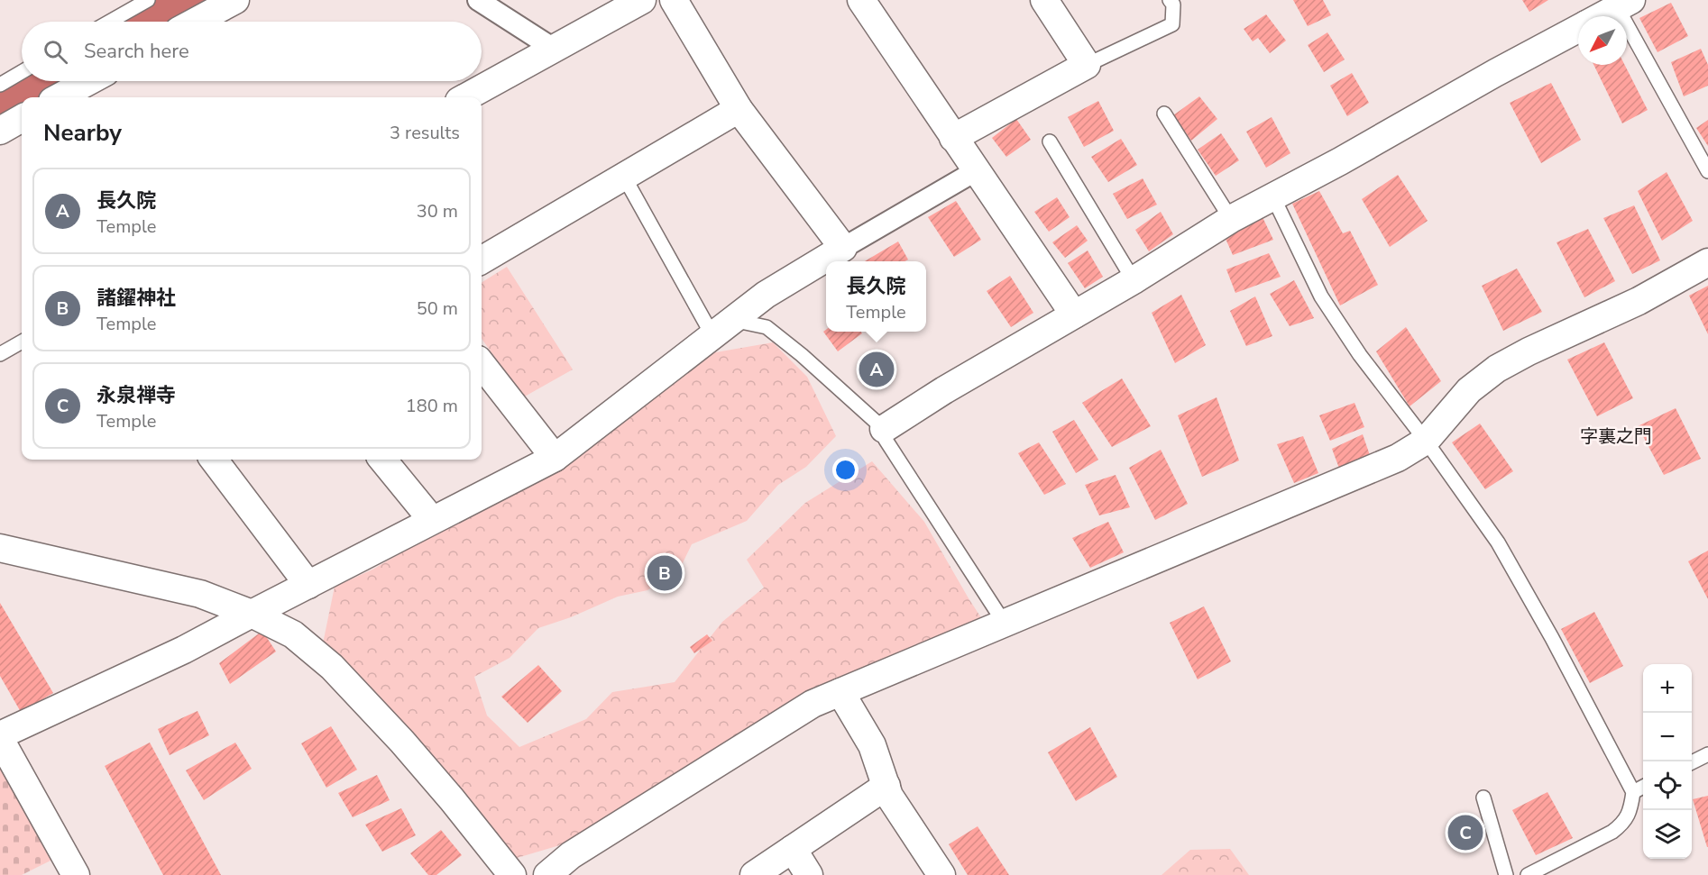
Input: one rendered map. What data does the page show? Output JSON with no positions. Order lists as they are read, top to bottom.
{
  "districts": ["字裏之門"],
  "north": "bottom left",
  "page": {
    "search": "Search here",
    "heading": ["Nearby", "3 results"],
    "list": [
      {
        "mark": "A",
        "name": "長久院",
        "note": "Temple",
        "value": "30 m"
      },
      {
        "mark": "B",
        "name": "諸鑃神社",
        "note": "Temple",
        "value": "50 m"
      },
      {
        "mark": "C",
        "name": "永泉禅寺",
        "note": "Temple",
        "value": "180 m"
      }
    ],
    "popup": ["長久院", "Temple"],
    "pins": ["A", "B", "C"],
    "map_buttons": ["+", "−"]
  }
}
